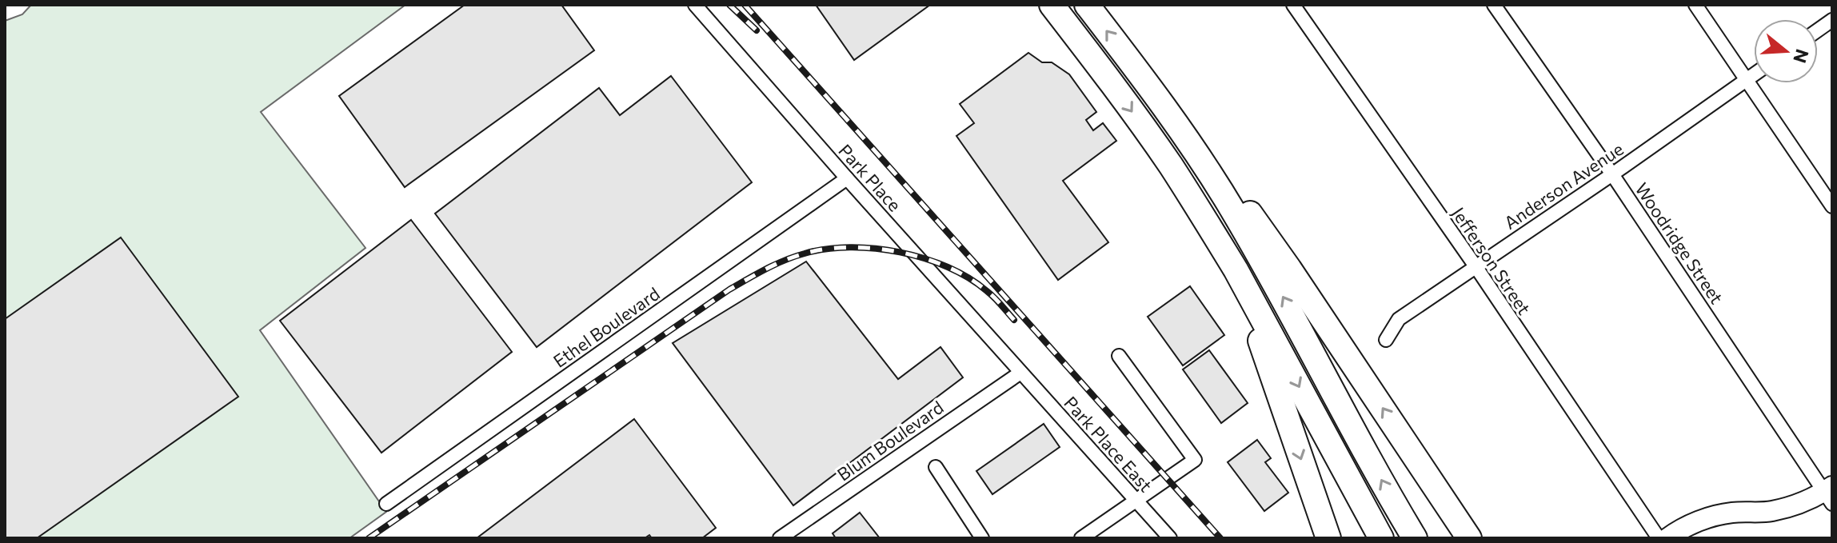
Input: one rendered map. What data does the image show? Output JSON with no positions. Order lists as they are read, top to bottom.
{
  "streets": {
    "street": [
      "Park Place",
      "Anderson Avenue",
      "Woodridge Street",
      "Jefferson Street",
      "Ethel Boulevard",
      "Blum Boulevard",
      "Park Place East"
    ]
  },
  "crossings": [
    ["Park Place", "Ethel Boulevard"],
    ["Park Place", "Blum Boulevard"],
    ["Park Place", "Park Place East"],
    ["Anderson Avenue", "Woodridge Street"],
    ["Anderson Avenue", "Jefferson Street"],
    ["Blum Boulevard", "Park Place East"]
  ],
  "north": "right"
}
